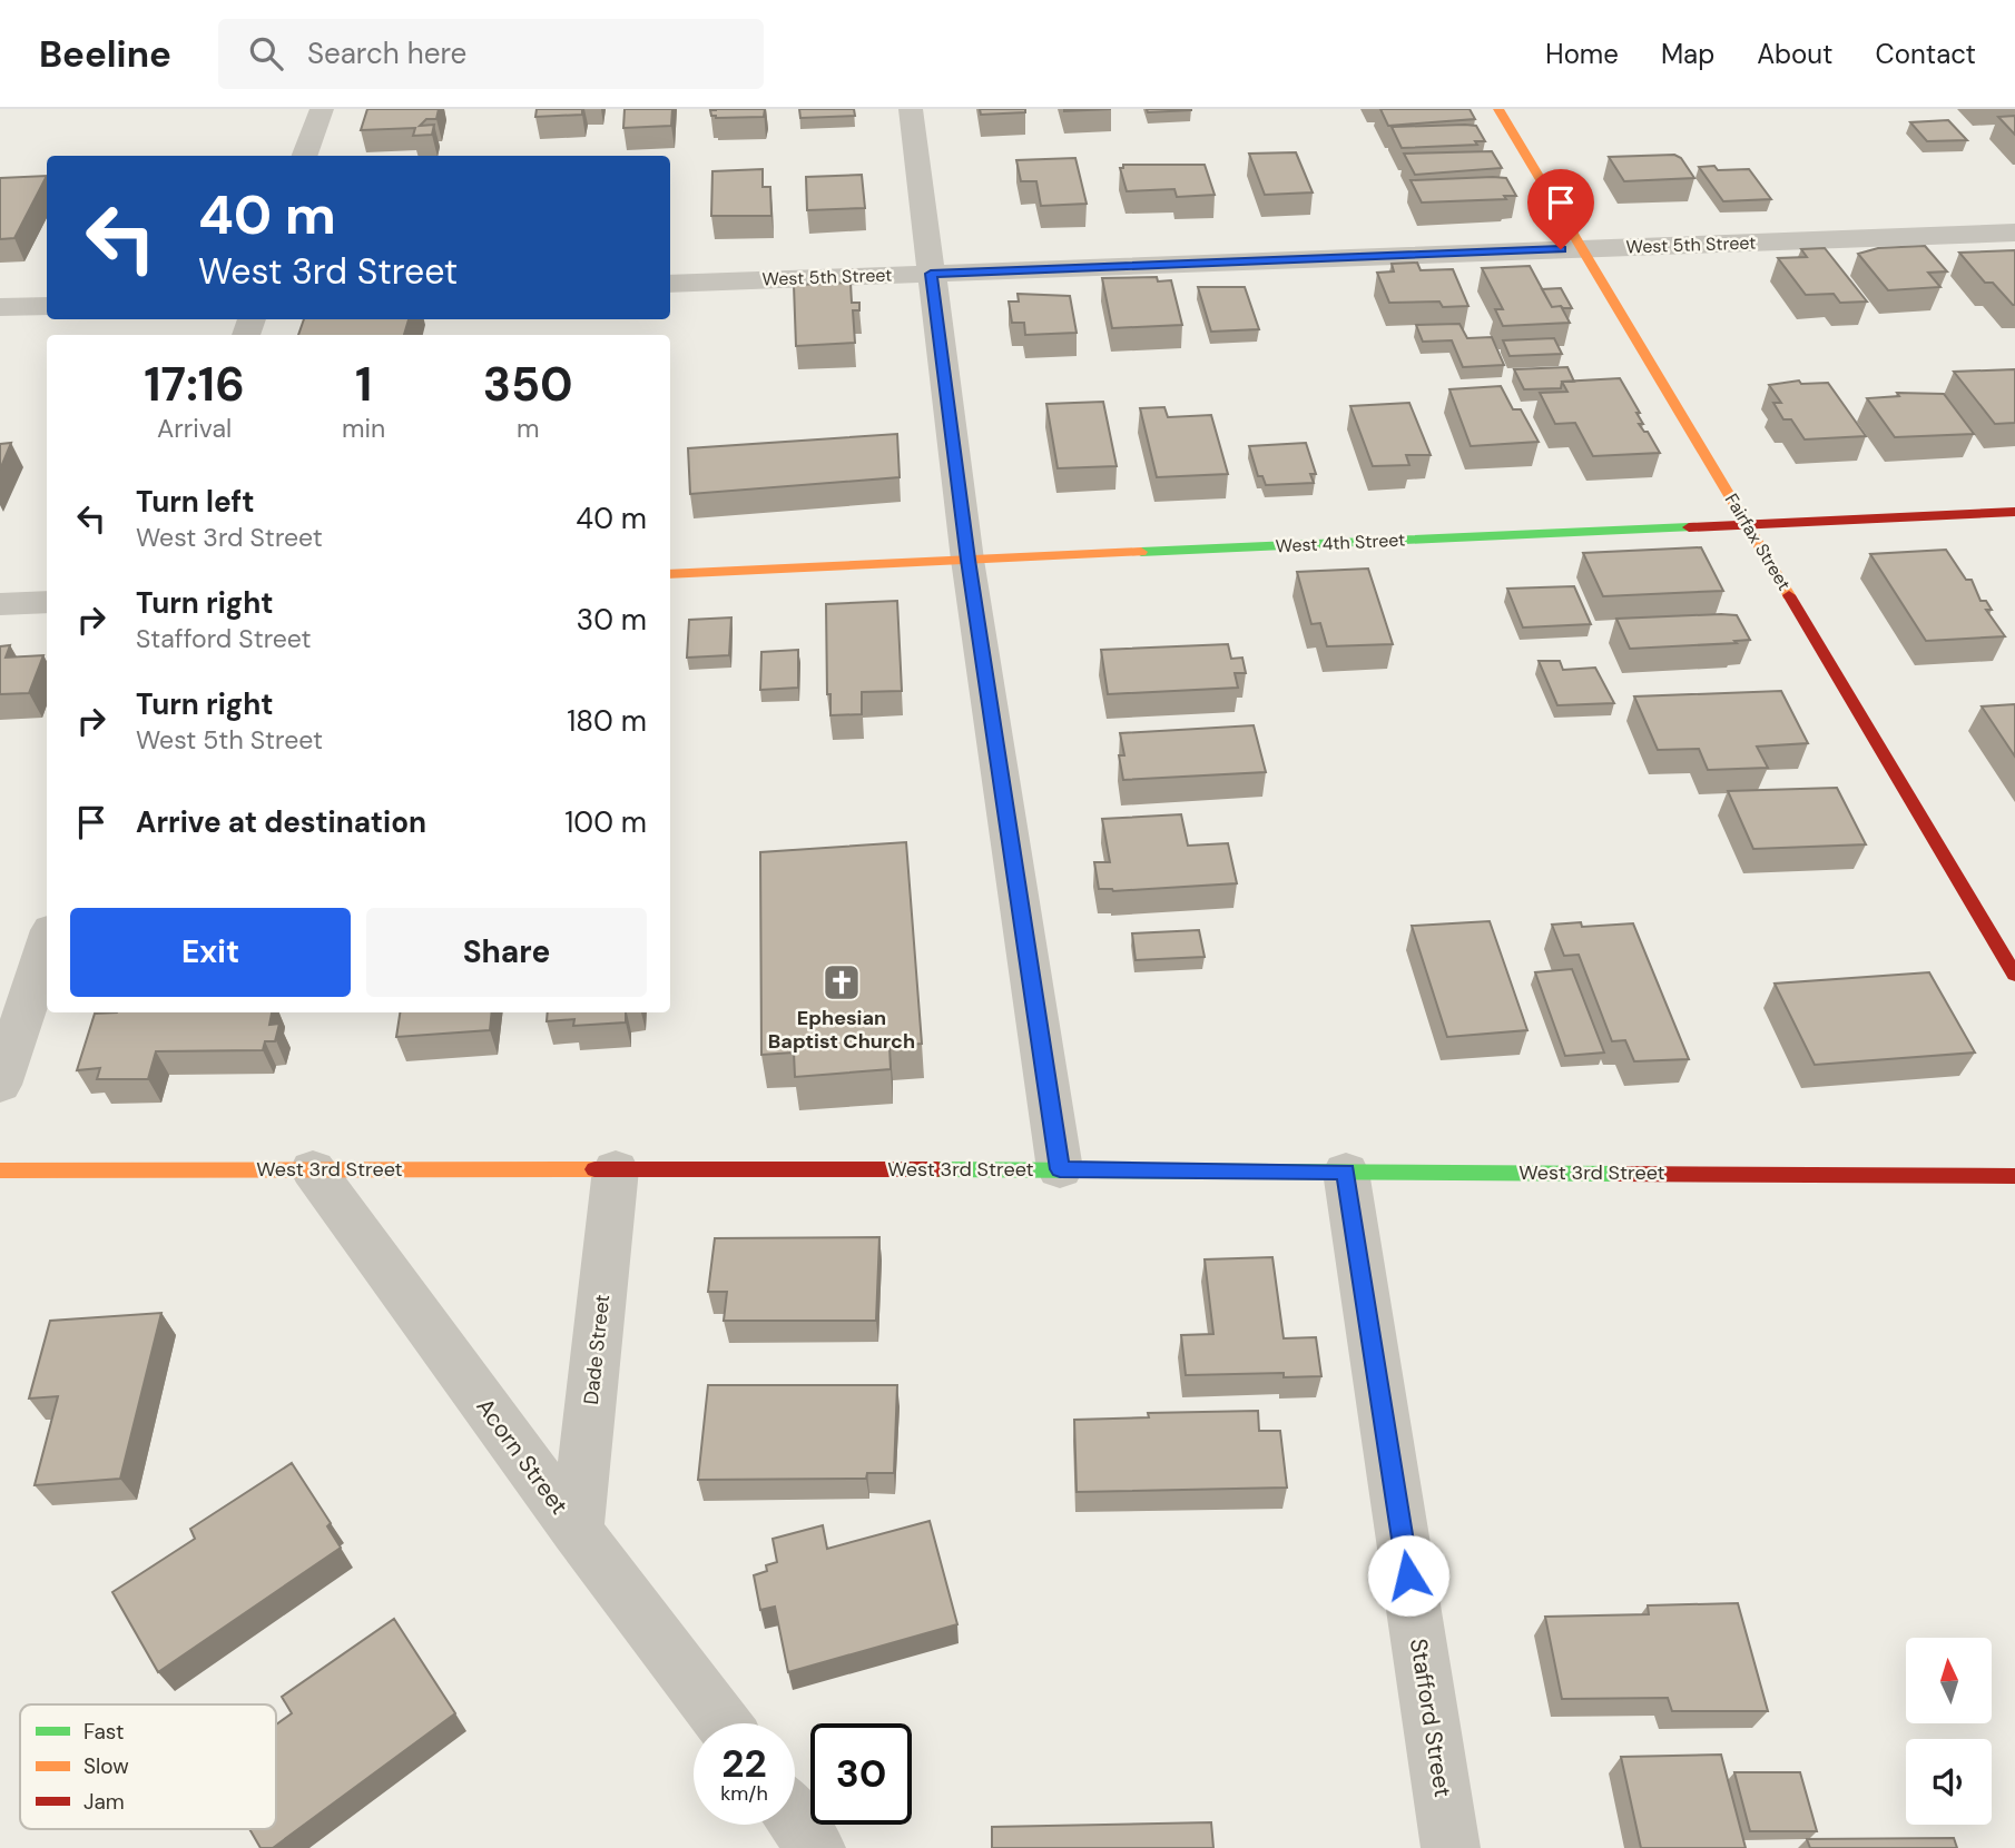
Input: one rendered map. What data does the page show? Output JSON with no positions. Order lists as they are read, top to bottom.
{
  "streets": {
    "street": [
      "West 5th Street",
      "Fairfax Street",
      "West 4th Street",
      "West 3rd Street",
      "Dade Street",
      "Acorn Street",
      "Stafford Street"
    ]
  },
  "crossings": [
    ["West 5th Street", "Fairfax Street"],
    ["Fairfax Street", "West 4th Street"],
    ["West 3rd Street", "Dade Street"],
    ["West 3rd Street", "Acorn Street"],
    ["West 3rd Street", "Stafford Street"],
    ["Dade Street", "Acorn Street"]
  ],
  "places": {
    "church": ["Ephesian Baptist Church"]
  },
  "legend": ["Fast", "Slow", "Jam"],
  "north": "top",
  "page": {
    "header": "Beeline",
    "search": "Search here",
    "nav": [
      "Home",
      "Map",
      "About",
      "Contact"
    ],
    "turn": ["40 m", "West 3rd Street"],
    "eta": [
      "17:16",
      "Arrival",
      "1",
      "min",
      "350",
      "m"
    ],
    "list": [
      {
        "name": "Turn left",
        "note": "West 3rd Street",
        "value": "40 m"
      },
      {
        "name": "Turn right",
        "note": "Stafford Street",
        "value": "30 m"
      },
      {
        "name": "Turn right",
        "note": "West 5th Street",
        "value": "180 m"
      },
      {
        "name": "Arrive at destination",
        "value": "100 m"
      }
    ],
    "buttons": ["Exit", "Share"],
    "speed": "22 km/h",
    "limit": "30"
  }
}
